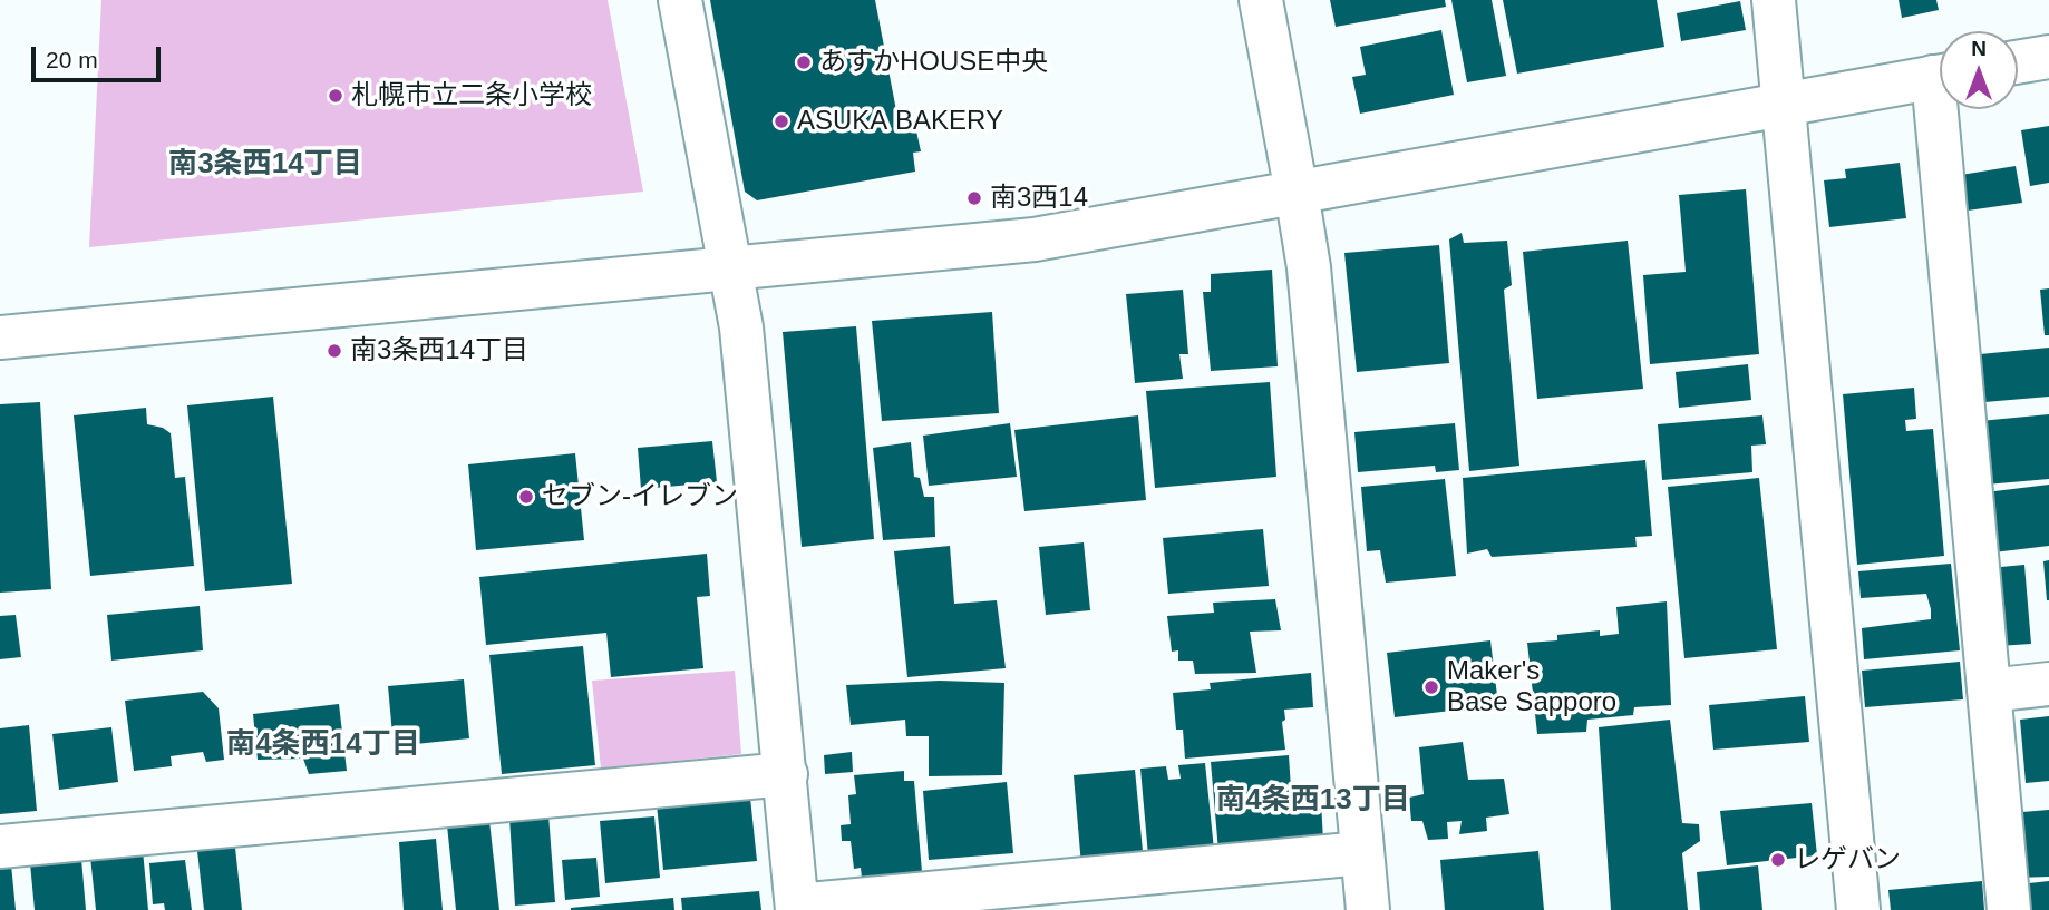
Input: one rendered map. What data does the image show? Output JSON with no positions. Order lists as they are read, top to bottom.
{
  "districts": ["南3条西14丁目", "南4条西14丁目", "南4条西13丁目"],
  "places": [
    "あすかHOUSE中央",
    "札幌市立二条小学校",
    "ASUKA BAKERY",
    "南3西14",
    "南3条西14丁目",
    "セブン-イレブン",
    "Maker's Base Sapporo",
    "レゲバン"
  ],
  "scale_bar": "20 m",
  "north": "top"
}
